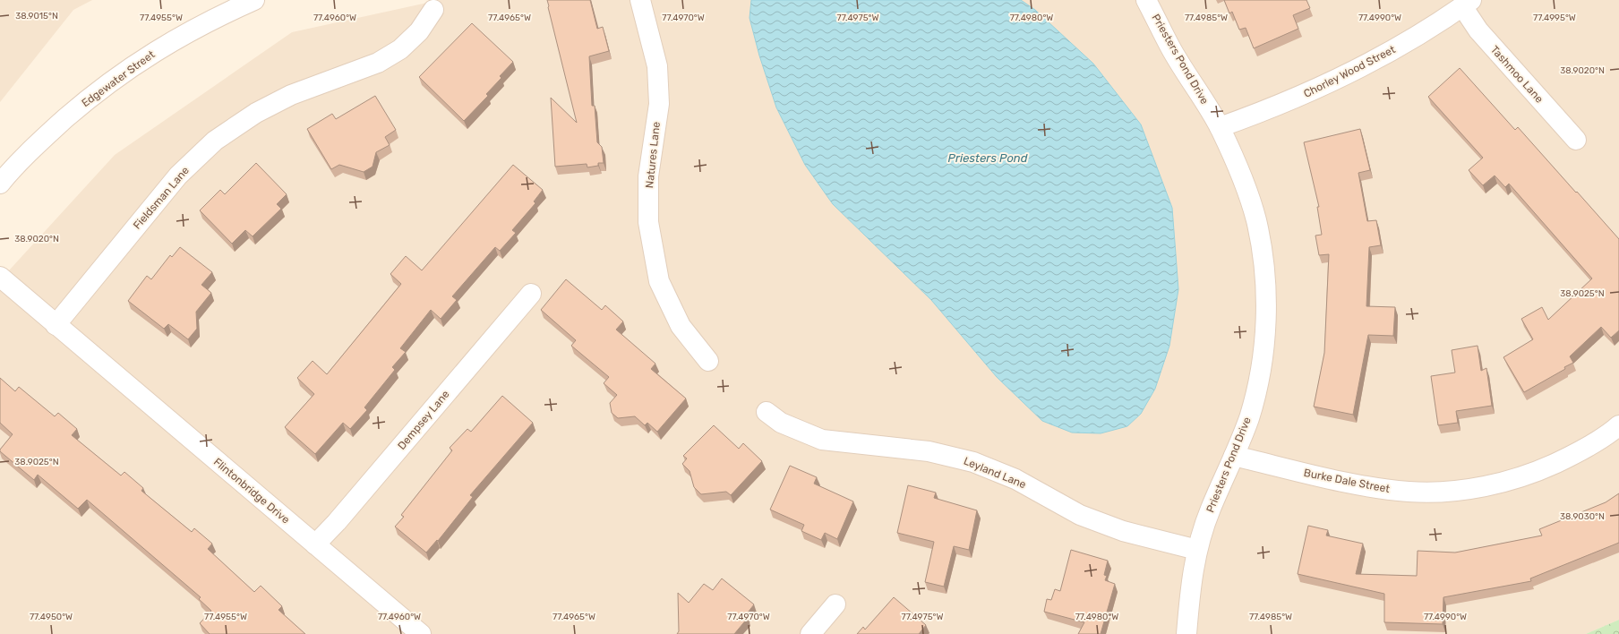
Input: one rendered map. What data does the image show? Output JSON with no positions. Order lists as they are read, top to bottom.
{
  "streets": {
    "street": [
      "Priesters Pond Drive",
      "Chorley Wood Street",
      "Tashmoo Lane",
      "Edgewater Street",
      "Natures Lane",
      "Fieldsman Lane",
      "Dempsey Lane",
      "Leyland Lane",
      "Burke Dale Street",
      "Flintonbridge Drive"
    ]
  },
  "crossings": [
    ["Priesters Pond Drive", "Chorley Wood Street"],
    ["Priesters Pond Drive", "Leyland Lane"],
    ["Priesters Pond Drive", "Burke Dale Street"],
    ["Chorley Wood Street", "Tashmoo Lane"],
    ["Fieldsman Lane", "Flintonbridge Drive"],
    ["Dempsey Lane", "Flintonbridge Drive"]
  ],
  "water": ["Priesters Pond"],
  "coordinates": [
    "38.9015°N",
    "77.4955°W",
    "77.4960°W",
    "77.4965°W",
    "77.4970°W",
    "77.4975°W",
    "77.4980°W",
    "77.4985°W",
    "77.4990°W",
    "77.4995°W",
    "38.9020°N",
    "38.9025°N",
    "38.9030°N",
    "77.4950°W"
  ]
}
